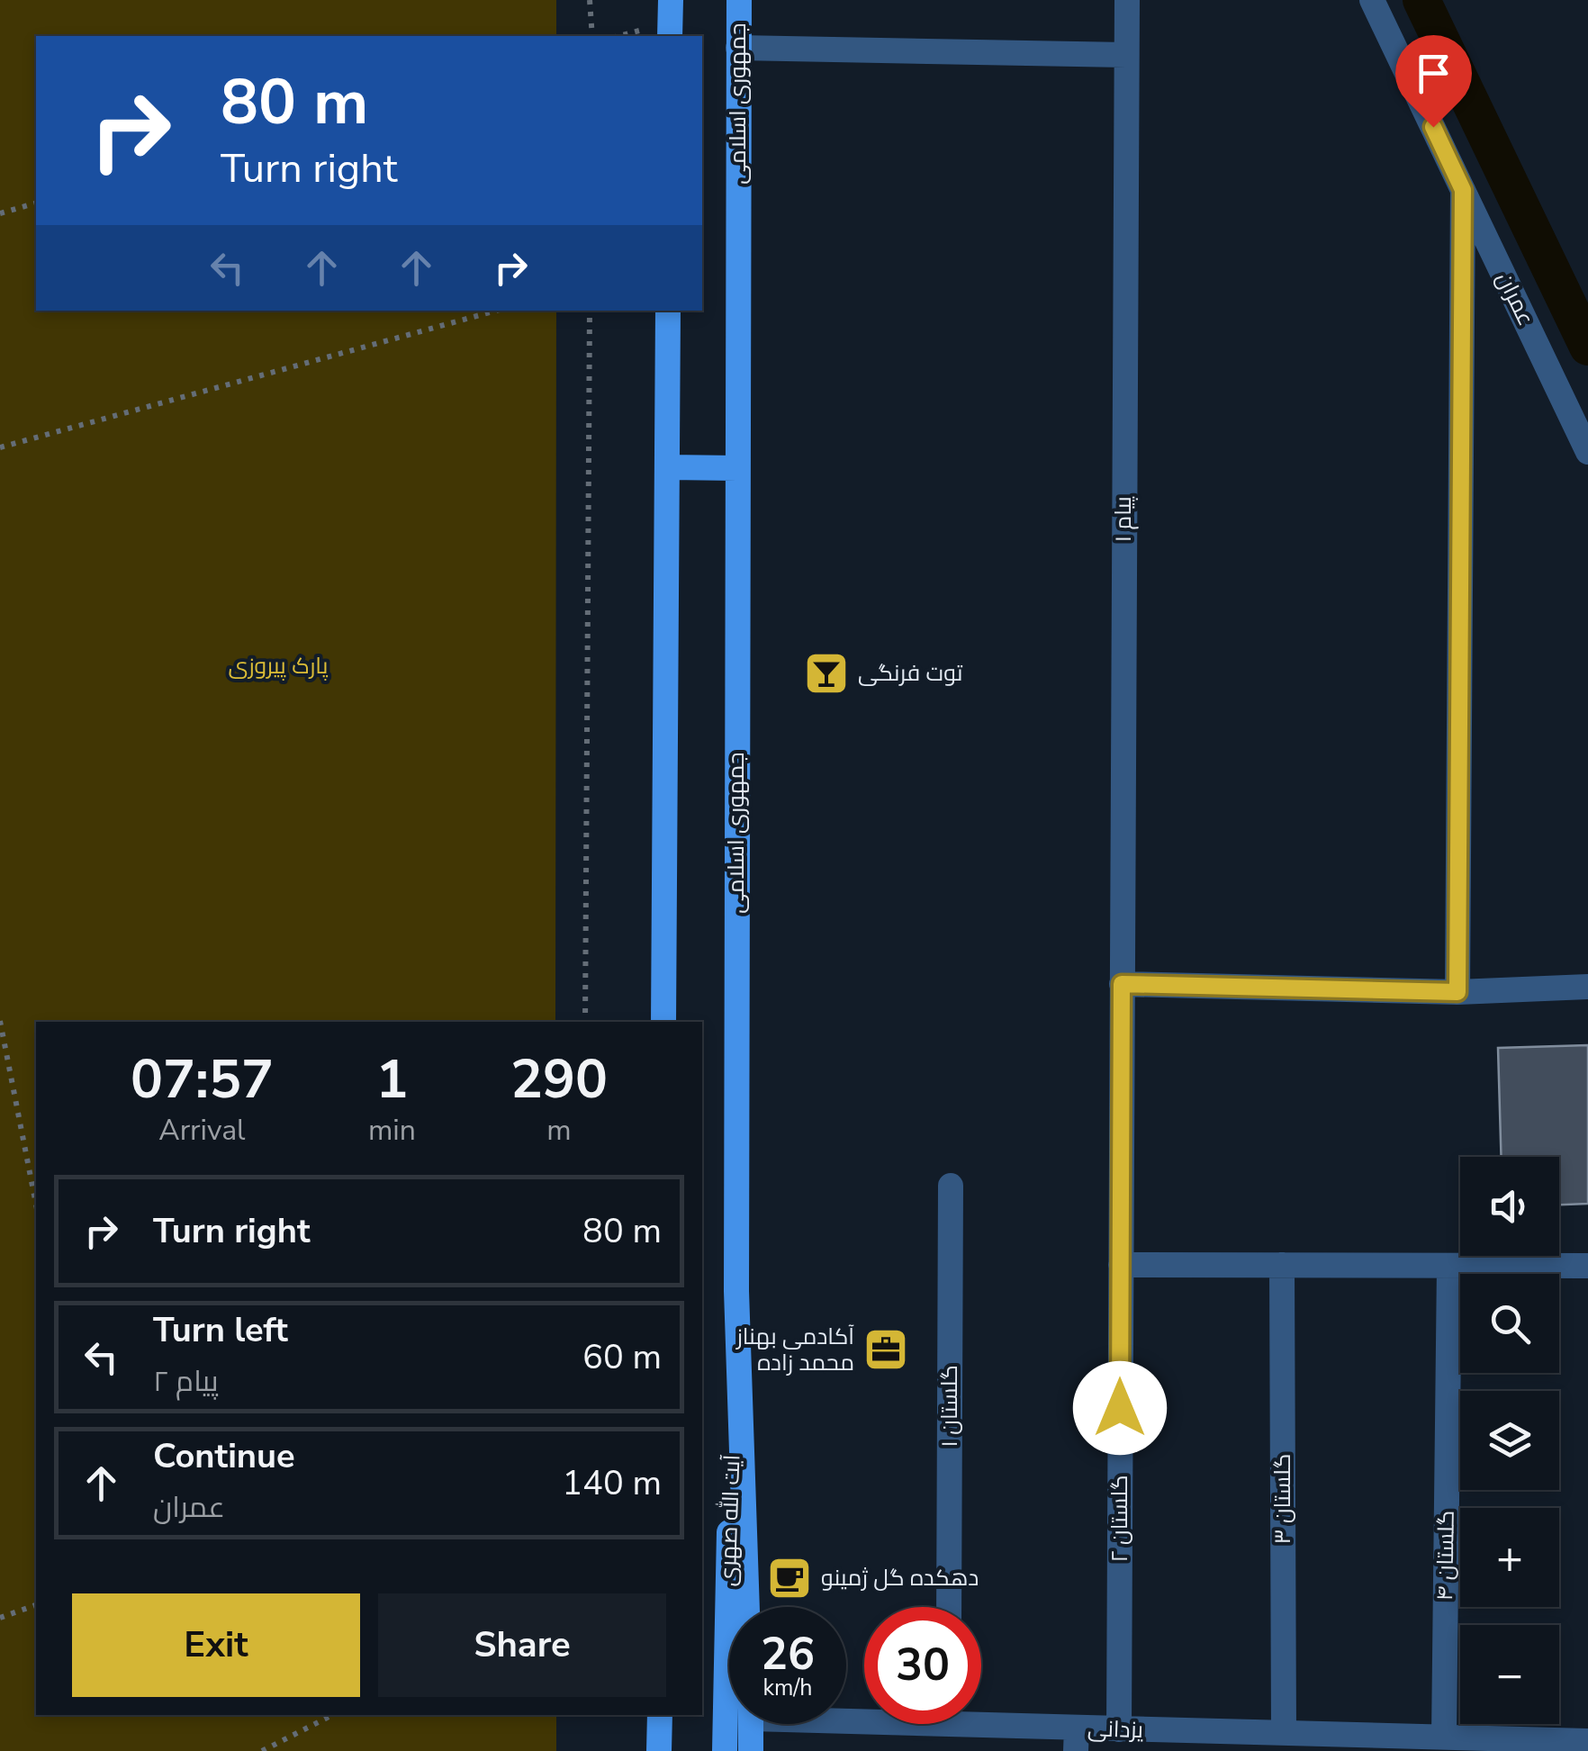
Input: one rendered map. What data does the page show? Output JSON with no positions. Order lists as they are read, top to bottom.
{
  "streets": {
    "main road": ["جمهوری اسلامی", "آیت الله صهری"],
    "street": [
      "عمران",
      "پیام ۱",
      "گلستان ۱",
      "گلستان ۳",
      "گلستان ۲",
      "گلستان ۴",
      "یزدانی"
    ]
  },
  "crossings": [
    ["جمهوری اسلامی", "آیت الله صهری"],
    ["پیام ۱", "گلستان ۲"],
    ["گلستان ۳", "یزدانی"],
    ["گلستان ۲", "یزدانی"],
    ["گلستان ۴", "یزدانی"]
  ],
  "parks": ["پارک پیروزی"],
  "places": {
    "bar": ["توت فرنگی"],
    "office": ["آکادمی بهناز محمد زاده"],
    "cafe": ["دهکده گل ژمینو"]
  },
  "page": {
    "turn": ["80 m", "Turn right"],
    "eta": [
      "07:57",
      "Arrival",
      "1",
      "min",
      "290",
      "m"
    ],
    "map_buttons": ["+", "−"],
    "list": [
      {
        "name": "Turn right",
        "value": "80 m"
      },
      {
        "name": "Turn left",
        "note": "پیام ۲",
        "value": "60 m"
      },
      {
        "name": "Continue",
        "note": "عمران",
        "value": "140 m"
      }
    ],
    "buttons": ["Exit", "Share"],
    "speed": "26 km/h",
    "limit": "30"
  }
}
